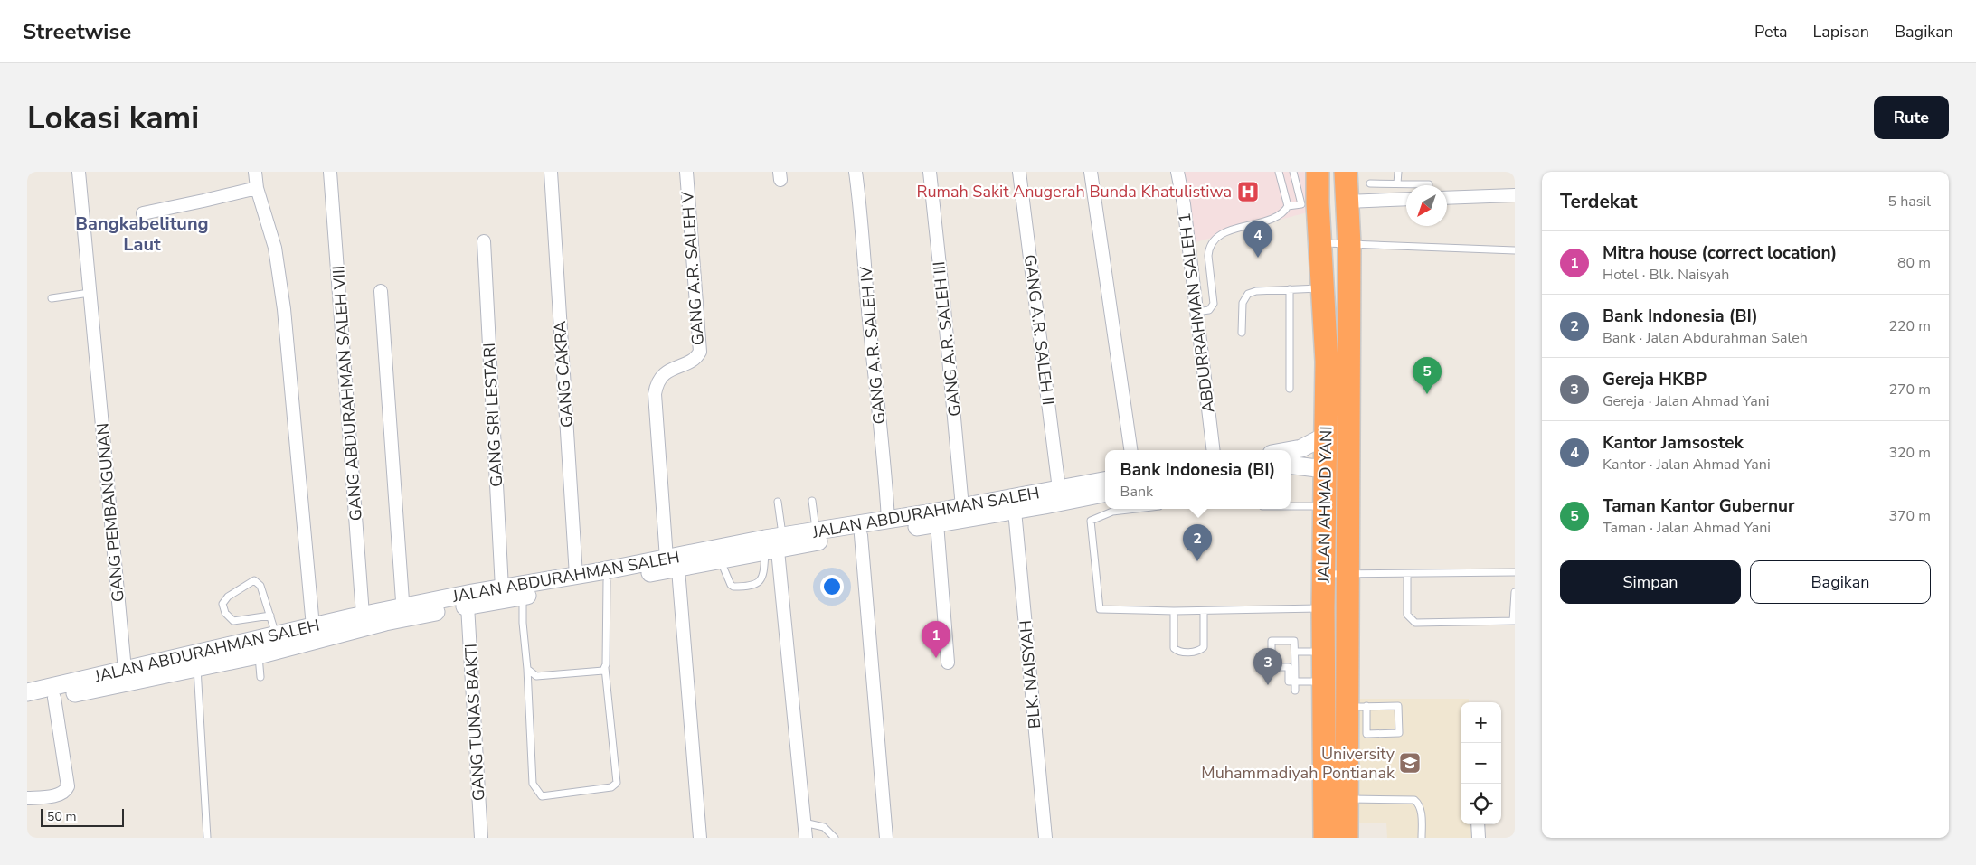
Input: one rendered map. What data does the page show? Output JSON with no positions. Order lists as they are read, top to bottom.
{
  "streets": {
    "highway": ["JALAN AHMAD YANI"],
    "street": [
      "GANG A.R. SALEH V",
      "ABDURRAHMAN SALEH 1",
      "GANG A.R. SALEH II",
      "GANG A.R. SALEH III",
      "GANG A.R. SALEH IV",
      "GANG CAKRA",
      "GANG ABDURAHMAN SALEH VIII",
      "GANG SRI LESTARI",
      "GANG PEMBANGUNAN",
      "JALAN ABDURAHMAN SALEH",
      "BLK. NAISYAH",
      "GANG TUNAS BAKTI"
    ]
  },
  "crossings": [
    ["GANG A.R. SALEH V", "JALAN ABDURAHMAN SALEH"],
    ["GANG A.R. SALEH II", "JALAN ABDURAHMAN SALEH"],
    ["GANG A.R. SALEH III", "JALAN ABDURAHMAN SALEH"],
    ["GANG A.R. SALEH IV", "JALAN ABDURAHMAN SALEH"],
    ["GANG CAKRA", "JALAN ABDURAHMAN SALEH"],
    ["GANG ABDURAHMAN SALEH VIII", "JALAN ABDURAHMAN SALEH"],
    ["GANG SRI LESTARI", "JALAN ABDURAHMAN SALEH"],
    ["GANG PEMBANGUNAN", "JALAN ABDURAHMAN SALEH"],
    ["JALAN ABDURAHMAN SALEH", "BLK. NAISYAH"],
    ["JALAN ABDURAHMAN SALEH", "GANG TUNAS BAKTI"]
  ],
  "districts": ["Bangkabelitung Laut"],
  "places": {
    "hospital": ["Rumah Sakit Anugerah Bunda Khatulistiwa"],
    "school or university": ["University Muhammadiyah Pontianak"]
  },
  "scale_bar": "50 m",
  "north": "bottom left",
  "page": {
    "header": "Streetwise",
    "nav": ["Peta", "Lapisan", "Bagikan"],
    "buttons": [
      "Rute",
      ["Simpan", "Bagikan"]
    ],
    "title": "Lokasi kami",
    "heading": ["Terdekat", "5 hasil"],
    "pins": [
      "4",
      "5",
      "2",
      "1",
      "3"
    ],
    "list": [
      {
        "mark": "1",
        "name": "Mitra house (correct location)",
        "note": "Hotel · Blk. Naisyah",
        "value": "80 m"
      },
      {
        "mark": "2",
        "name": "Bank Indonesia (BI)",
        "note": "Bank · Jalan Abdurahman Saleh",
        "value": "220 m"
      },
      {
        "mark": "3",
        "name": "Gereja HKBP",
        "note": "Gereja · Jalan Ahmad Yani",
        "value": "270 m"
      },
      {
        "mark": "4",
        "name": "Kantor Jamsostek",
        "note": "Kantor · Jalan Ahmad Yani",
        "value": "320 m"
      },
      {
        "mark": "5",
        "name": "Taman Kantor Gubernur",
        "note": "Taman · Jalan Ahmad Yani",
        "value": "370 m"
      }
    ],
    "popup": ["Bank Indonesia (BI)", "Bank"],
    "map_buttons": ["+", "−"],
    "scale": "50 m"
  }
}
